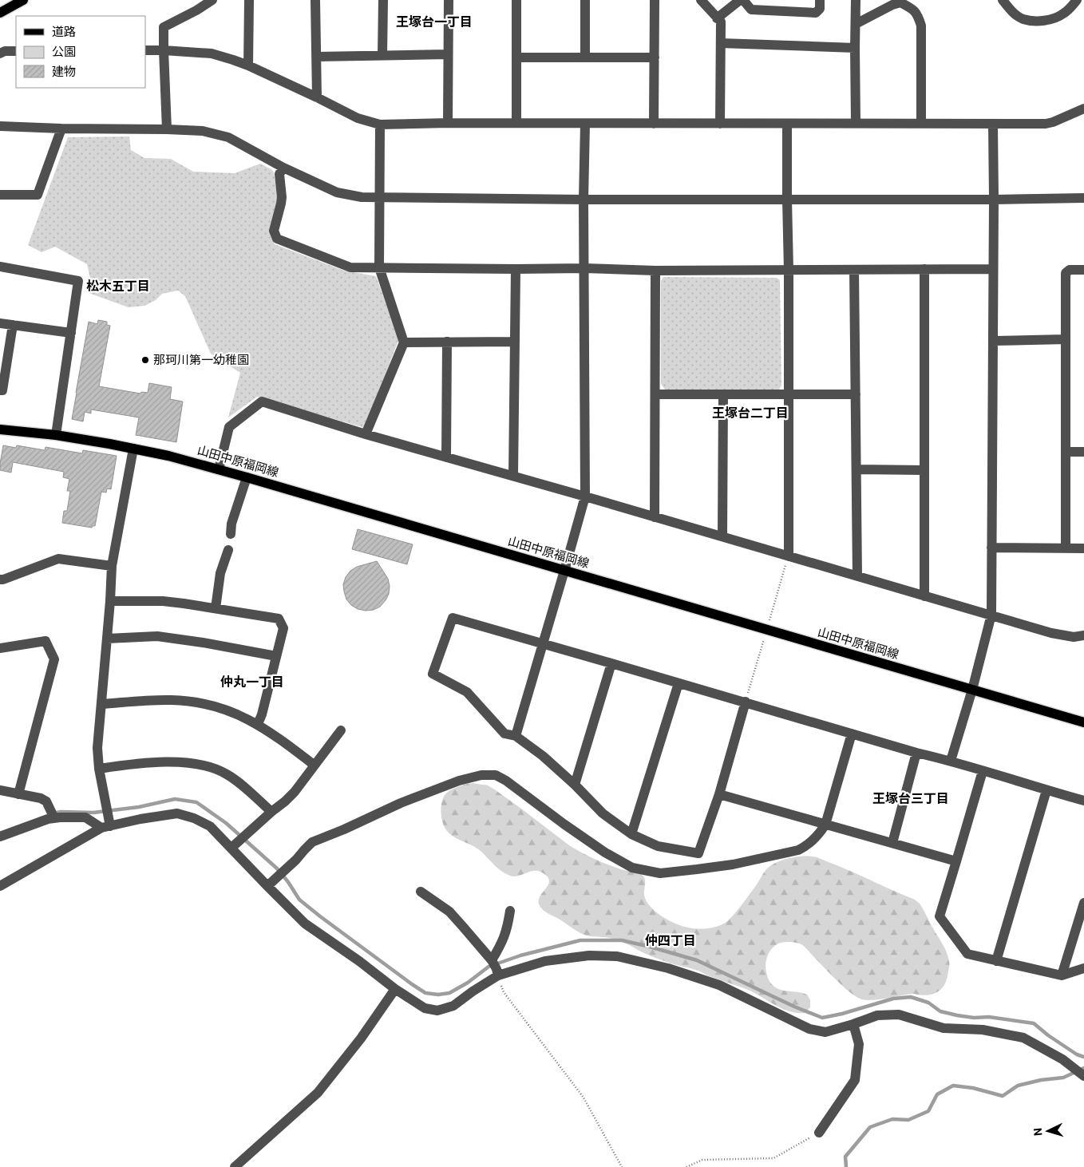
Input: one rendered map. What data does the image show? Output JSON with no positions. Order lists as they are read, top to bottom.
{
  "streets": {
    "main road": ["山田中原福岡線"]
  },
  "districts": [
    "王塚台一丁目",
    "松木五丁目",
    "王塚台二丁目",
    "仲丸一丁目",
    "王塚台三丁目",
    "仲四丁目"
  ],
  "places": ["那珂川第一幼稚園"],
  "legend": ["道路", "公園", "建物"],
  "north": "left"
}
